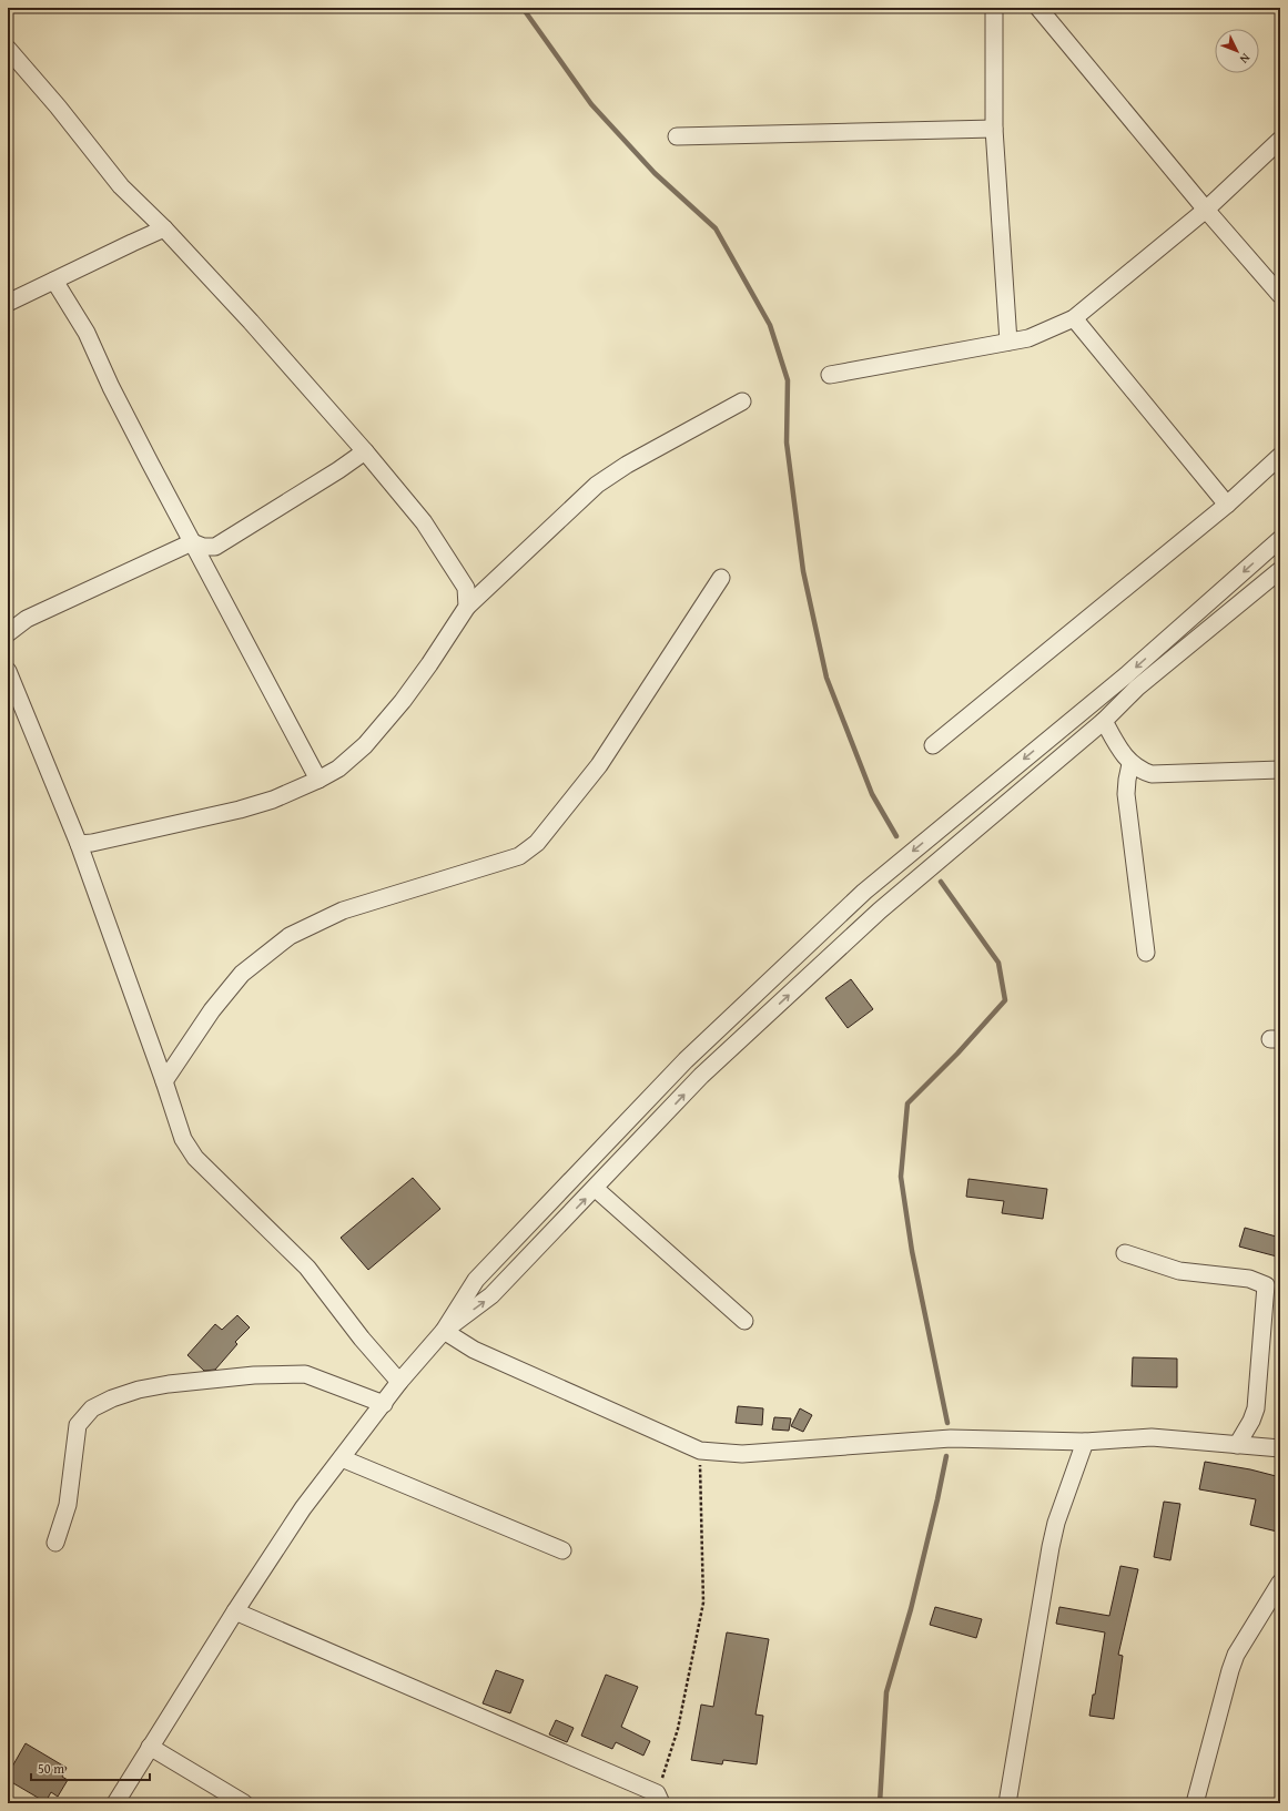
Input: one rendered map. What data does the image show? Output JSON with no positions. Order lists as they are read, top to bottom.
{
  "scale_bar": "50 m",
  "north": "bottom right"
}
